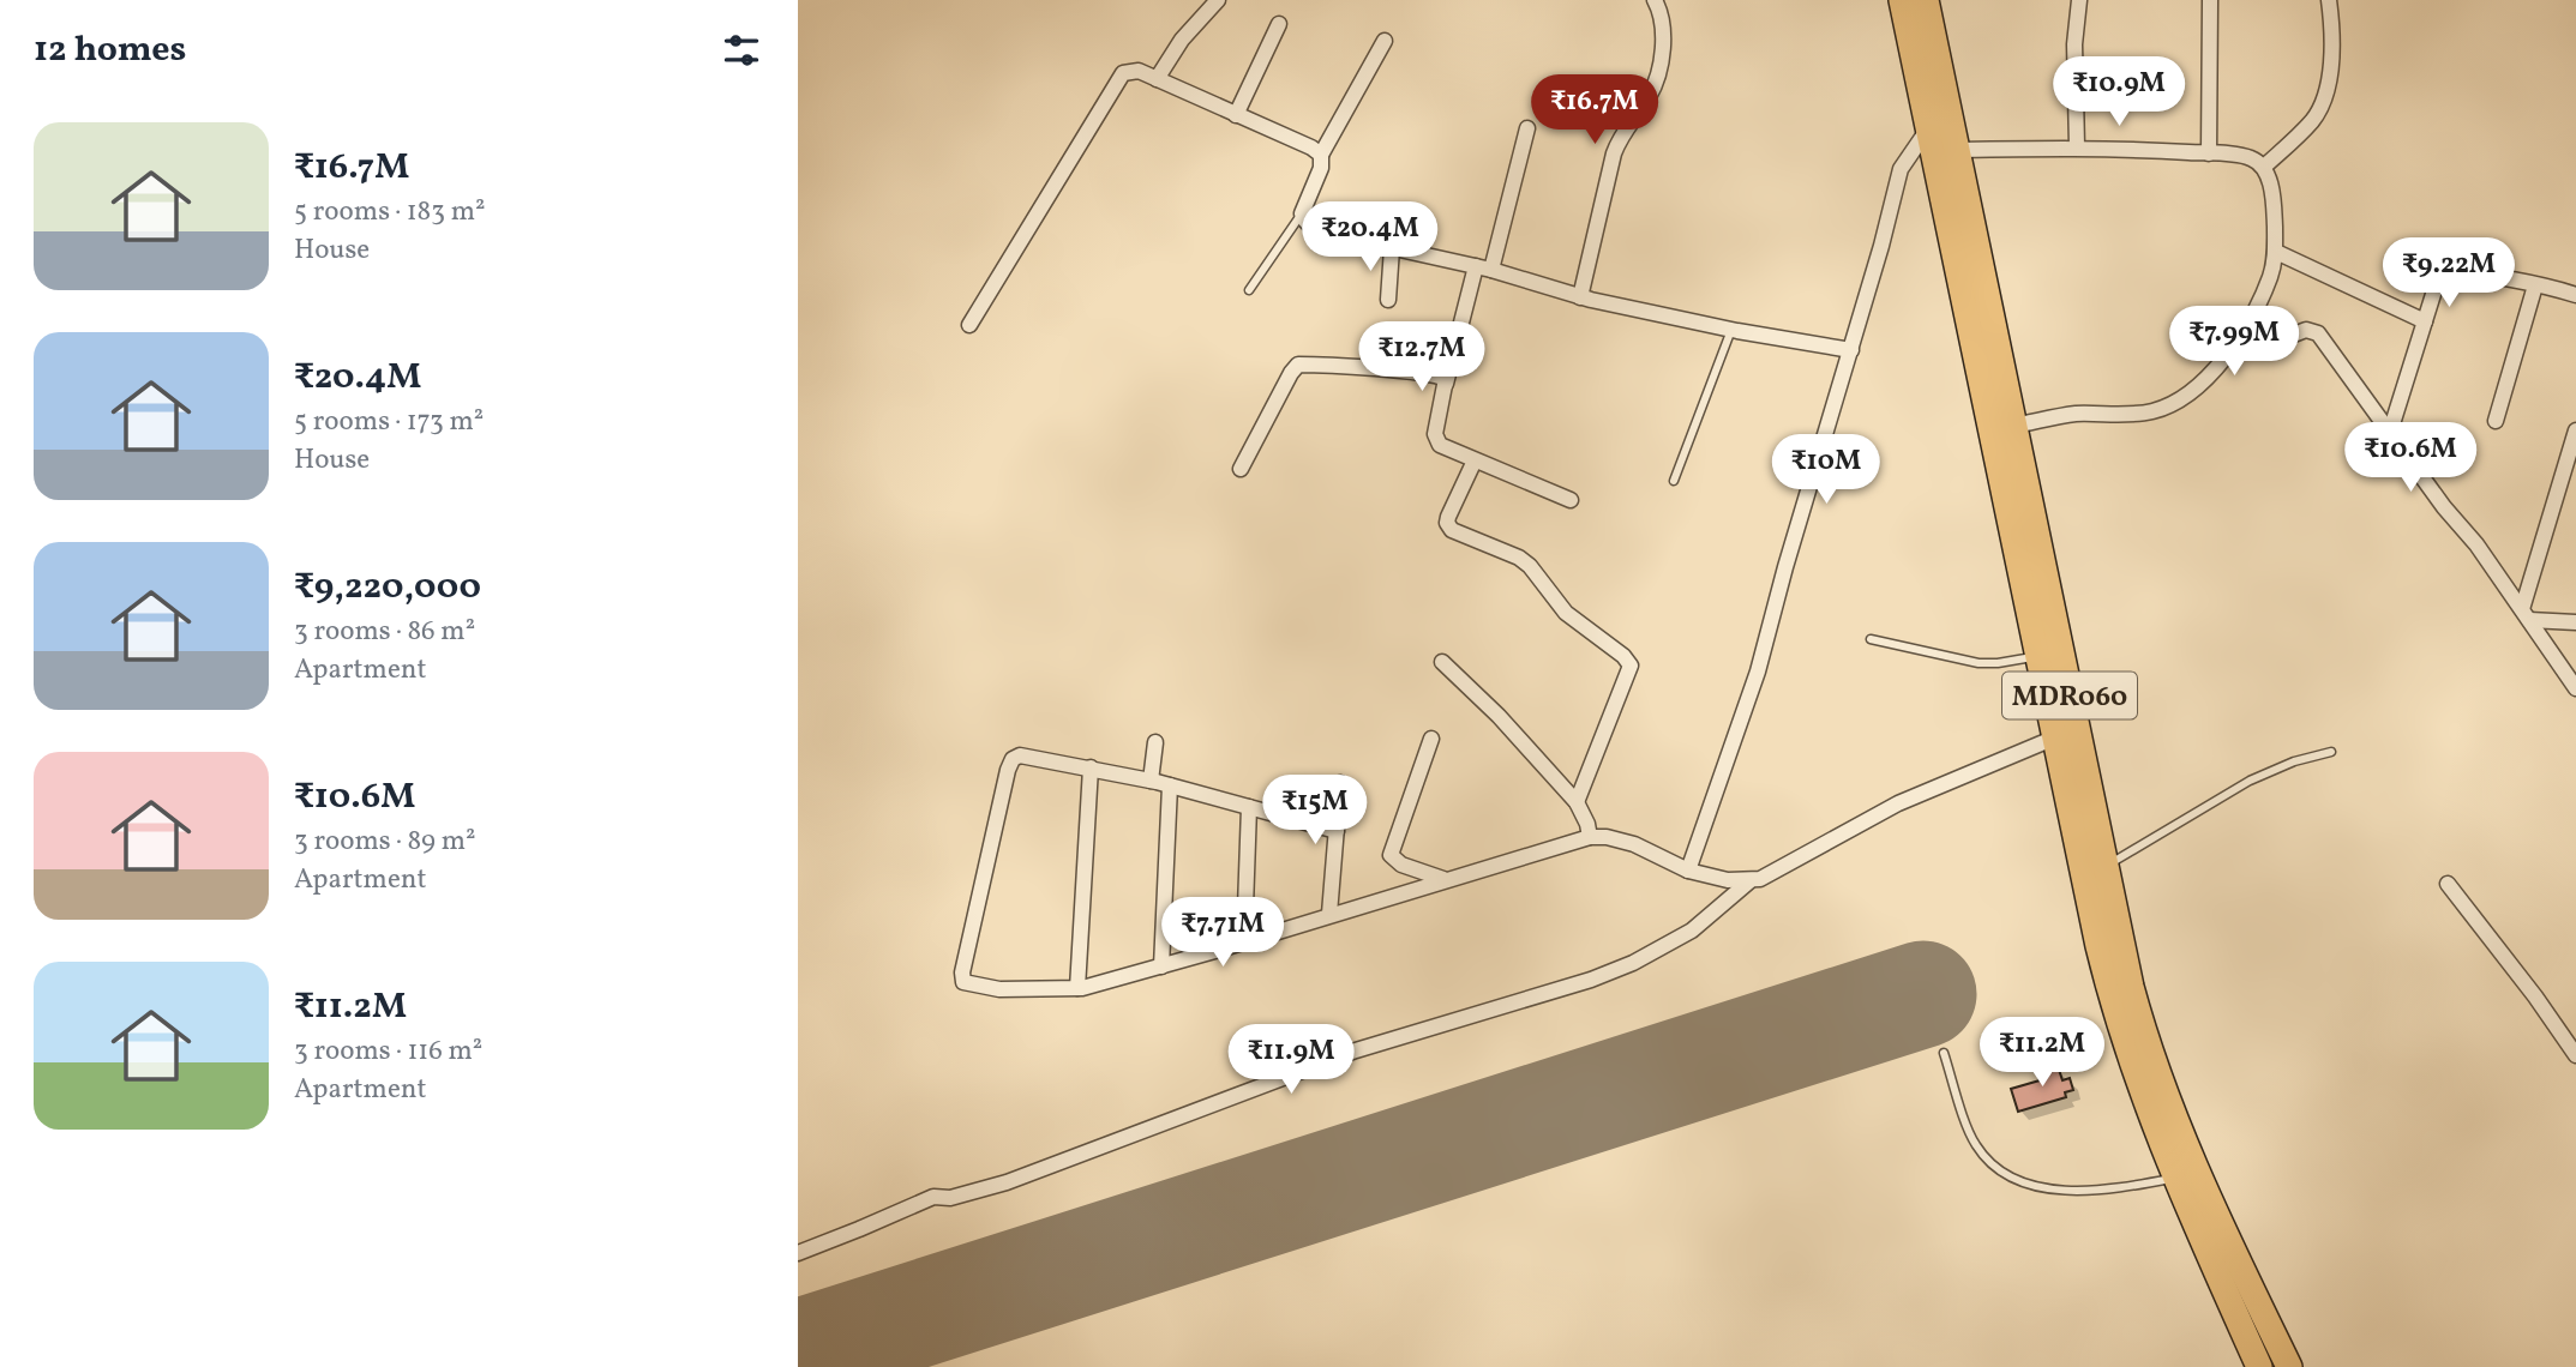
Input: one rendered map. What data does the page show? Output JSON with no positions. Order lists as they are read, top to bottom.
{
  "streets": {
    "main road": ["MDR060"]
  },
  "page": {
    "heading": "12 homes",
    "price": [
      "₹10.9M",
      "₹16.7M",
      "₹20.4M",
      "₹9.22M",
      "₹7.99M",
      "₹12.7M",
      "₹10.6M",
      "₹10M",
      "₹15M",
      "₹7.71M",
      "₹11.2M",
      "₹11.9M"
    ],
    "list": [
      {
        "name": "₹16.7M",
        "note": "5 rooms · 183 m² · House"
      },
      {
        "name": "₹20.4M",
        "note": "5 rooms · 173 m² · House"
      },
      {
        "name": "₹9,220,000",
        "note": "3 rooms · 86 m² · Apartment"
      },
      {
        "name": "₹10.6M",
        "note": "3 rooms · 89 m² · Apartment"
      },
      {
        "name": "₹11.2M",
        "note": "3 rooms · 116 m² · Apartment"
      }
    ]
  }
}
